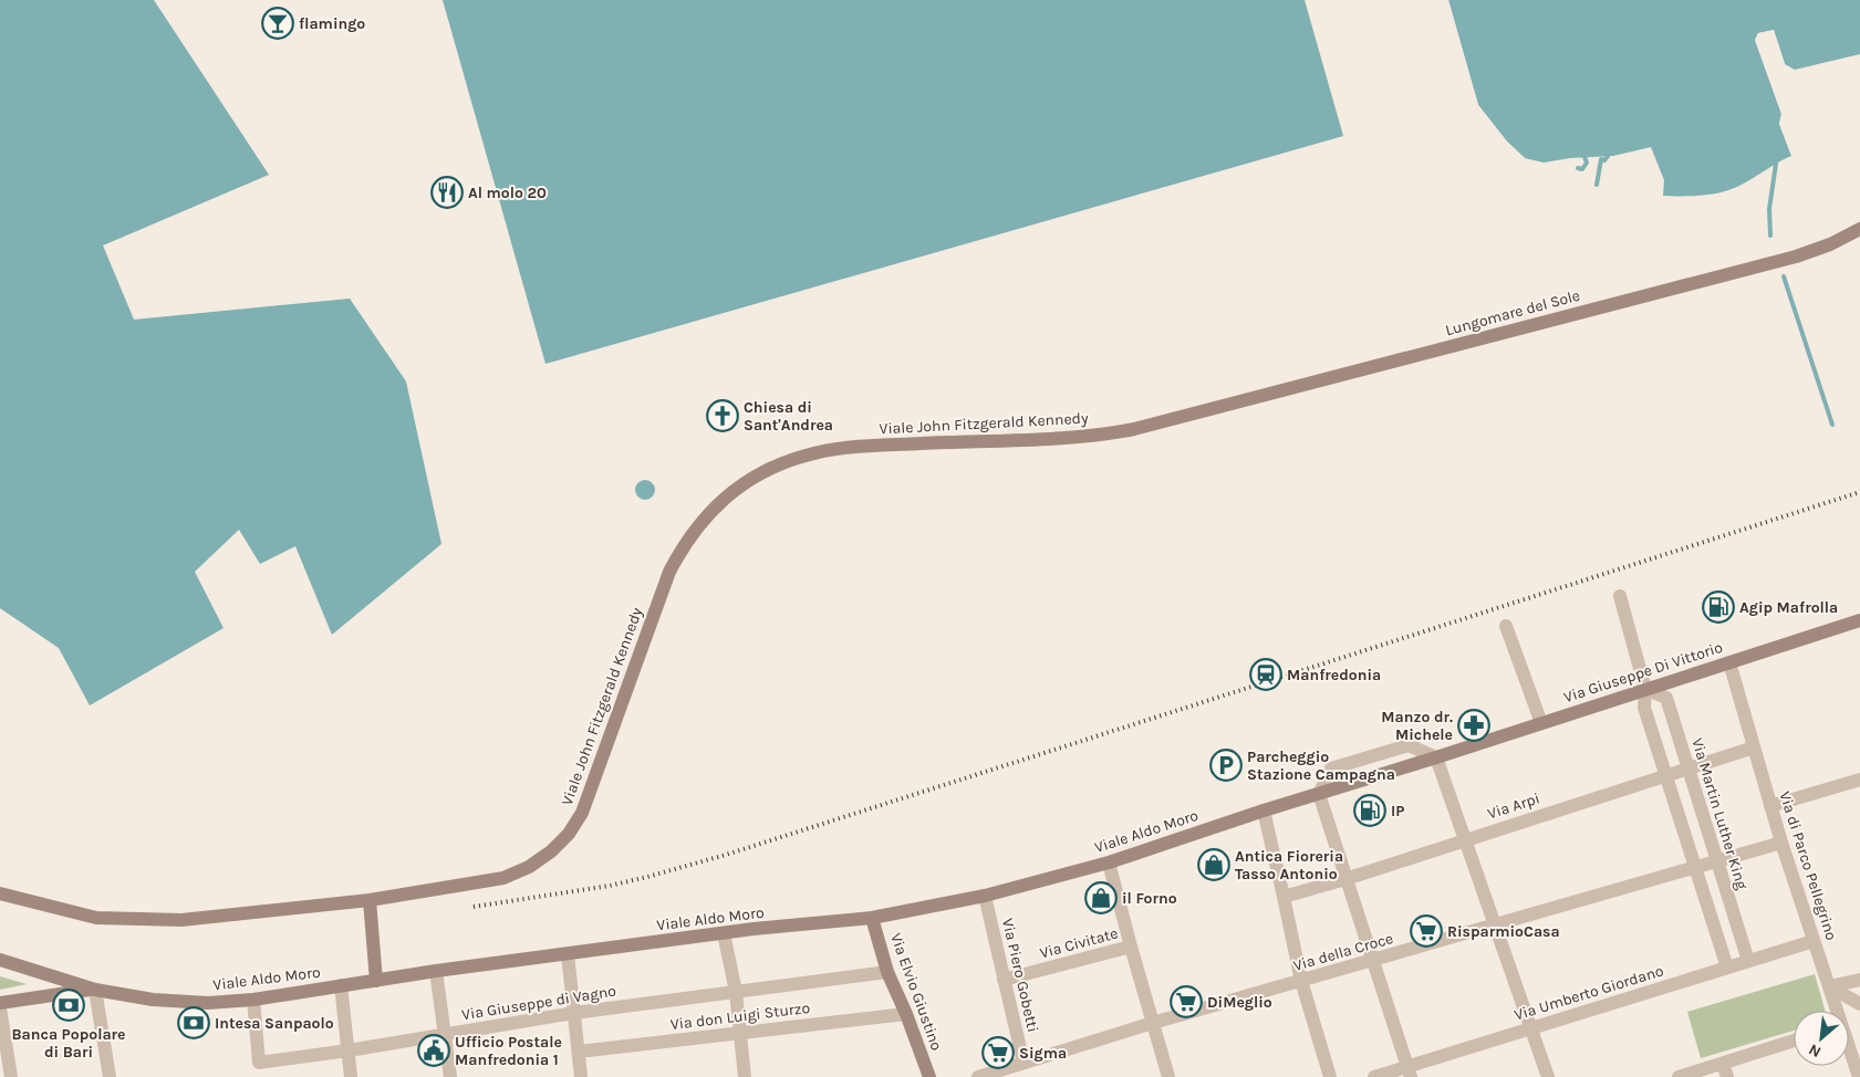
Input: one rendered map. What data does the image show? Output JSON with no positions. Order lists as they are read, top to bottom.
{
  "streets": {
    "main road": [
      "Lungomare del Sole",
      "Viale John Fitzgerald Kennedy",
      "Via Giuseppe Di Vittorio",
      "Viale Aldo Moro",
      "Via Elvio Giustino"
    ],
    "street": [
      "Via Arpi",
      "Via Martin Luther King",
      "Via di Parco Pellegrino",
      "Via Civitate",
      "Via della Croce",
      "Via Piero Gobetti",
      "Via Umberto Giordano",
      "Via Giuseppe di Vagno",
      "Via don Luigi Sturzo"
    ]
  },
  "crossings": [
    ["Lungomare del Sole", "Viale John Fitzgerald Kennedy"],
    ["Via Giuseppe Di Vittorio", "Via Martin Luther King"],
    ["Via Giuseppe Di Vittorio", "Viale Aldo Moro"],
    ["Via Giuseppe Di Vittorio", "Via di Parco Pellegrino"],
    ["Via Arpi", "Via Martin Luther King"],
    ["Via Arpi", "Via di Parco Pellegrino"],
    ["Via Martin Luther King", "Via della Croce"],
    ["Via Martin Luther King", "Via Umberto Giordano"],
    ["Viale Aldo Moro", "Via Piero Gobetti"],
    ["Viale Aldo Moro", "Via Elvio Giustino"],
    ["Viale Aldo Moro", "Via Giuseppe di Vagno"],
    ["Via di Parco Pellegrino", "Via della Croce"],
    ["Via di Parco Pellegrino", "Via Umberto Giordano"],
    ["Via Civitate", "Via Piero Gobetti"],
    ["Via della Croce", "Via Piero Gobetti"],
    ["Via Elvio Giustino", "Via Giuseppe di Vagno"],
    ["Via Elvio Giustino", "Via don Luigi Sturzo"]
  ],
  "places": {
    "bar": ["flamingo"],
    "restaurant": ["Al molo 20"],
    "church": ["Chiesa di Sant'Andrea"],
    "fuel station": ["Agip Mafrolla", "IP"],
    "station": ["Manfredonia"],
    "pharmacy": ["Manzo dr. Michele"],
    "parking": ["Parcheggio Stazione Campagna"],
    "shop": ["Antica Fioreria Tasso Antonio", "il Forno"],
    "supermarket": ["RisparmioCasa", "DiMeglio", "Sigma"],
    "bank": ["Banca Popolare di Bari", "Intesa Sanpaolo"],
    "public building": ["Ufficio Postale Manfredonia 1"]
  },
  "north": "bottom left"
}
